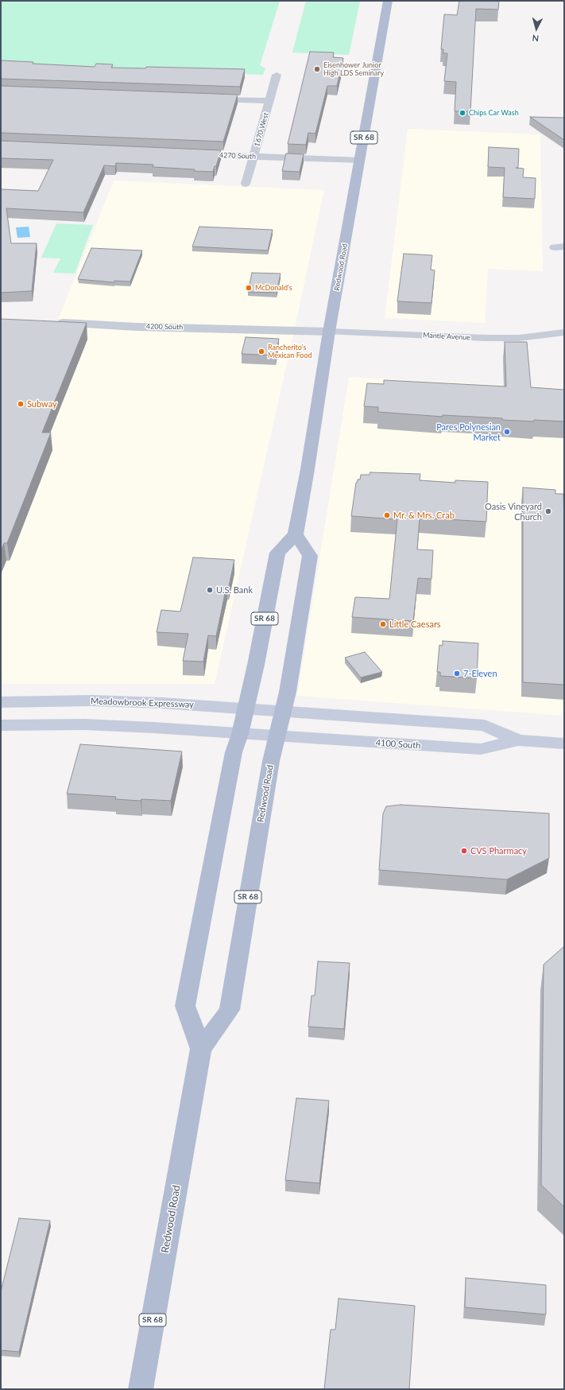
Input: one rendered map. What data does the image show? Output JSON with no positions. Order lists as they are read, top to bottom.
{
  "streets": {
    "main road": [
      "SR 68",
      "Redwood Road",
      "Meadowbrook Expressway",
      "4100 South"
    ],
    "street": [
      "1670 West",
      "4270 South",
      "4200 South",
      "Mantle Avenue"
    ]
  },
  "crossings": [
    ["1670 West", "4270 South"],
    ["SR 68", "Redwood Road"],
    ["SR 68", "Meadowbrook Expressway"],
    ["4270 South", "Redwood Road"],
    ["Redwood Road", "4200 South"],
    ["Redwood Road", "Mantle Avenue"],
    ["Redwood Road", "Meadowbrook Expressway"],
    ["Redwood Road", "4100 South"],
    ["4200 South", "Mantle Avenue"],
    ["Meadowbrook Expressway", "4100 South"]
  ],
  "places": [
    "Eisenhower Junior High LDS Seminary",
    "Chips Car Wash",
    "McDonald's",
    "Rancherito's Mexican Food",
    "Subway",
    "Pares Polynesian Market",
    "Oasis Vineyard Church",
    "Mr. & Mrs. Crab",
    "U.S. Bank",
    "Little Caesars",
    "7-Eleven",
    "CVS Pharmacy"
  ],
  "north": "bottom"
}
